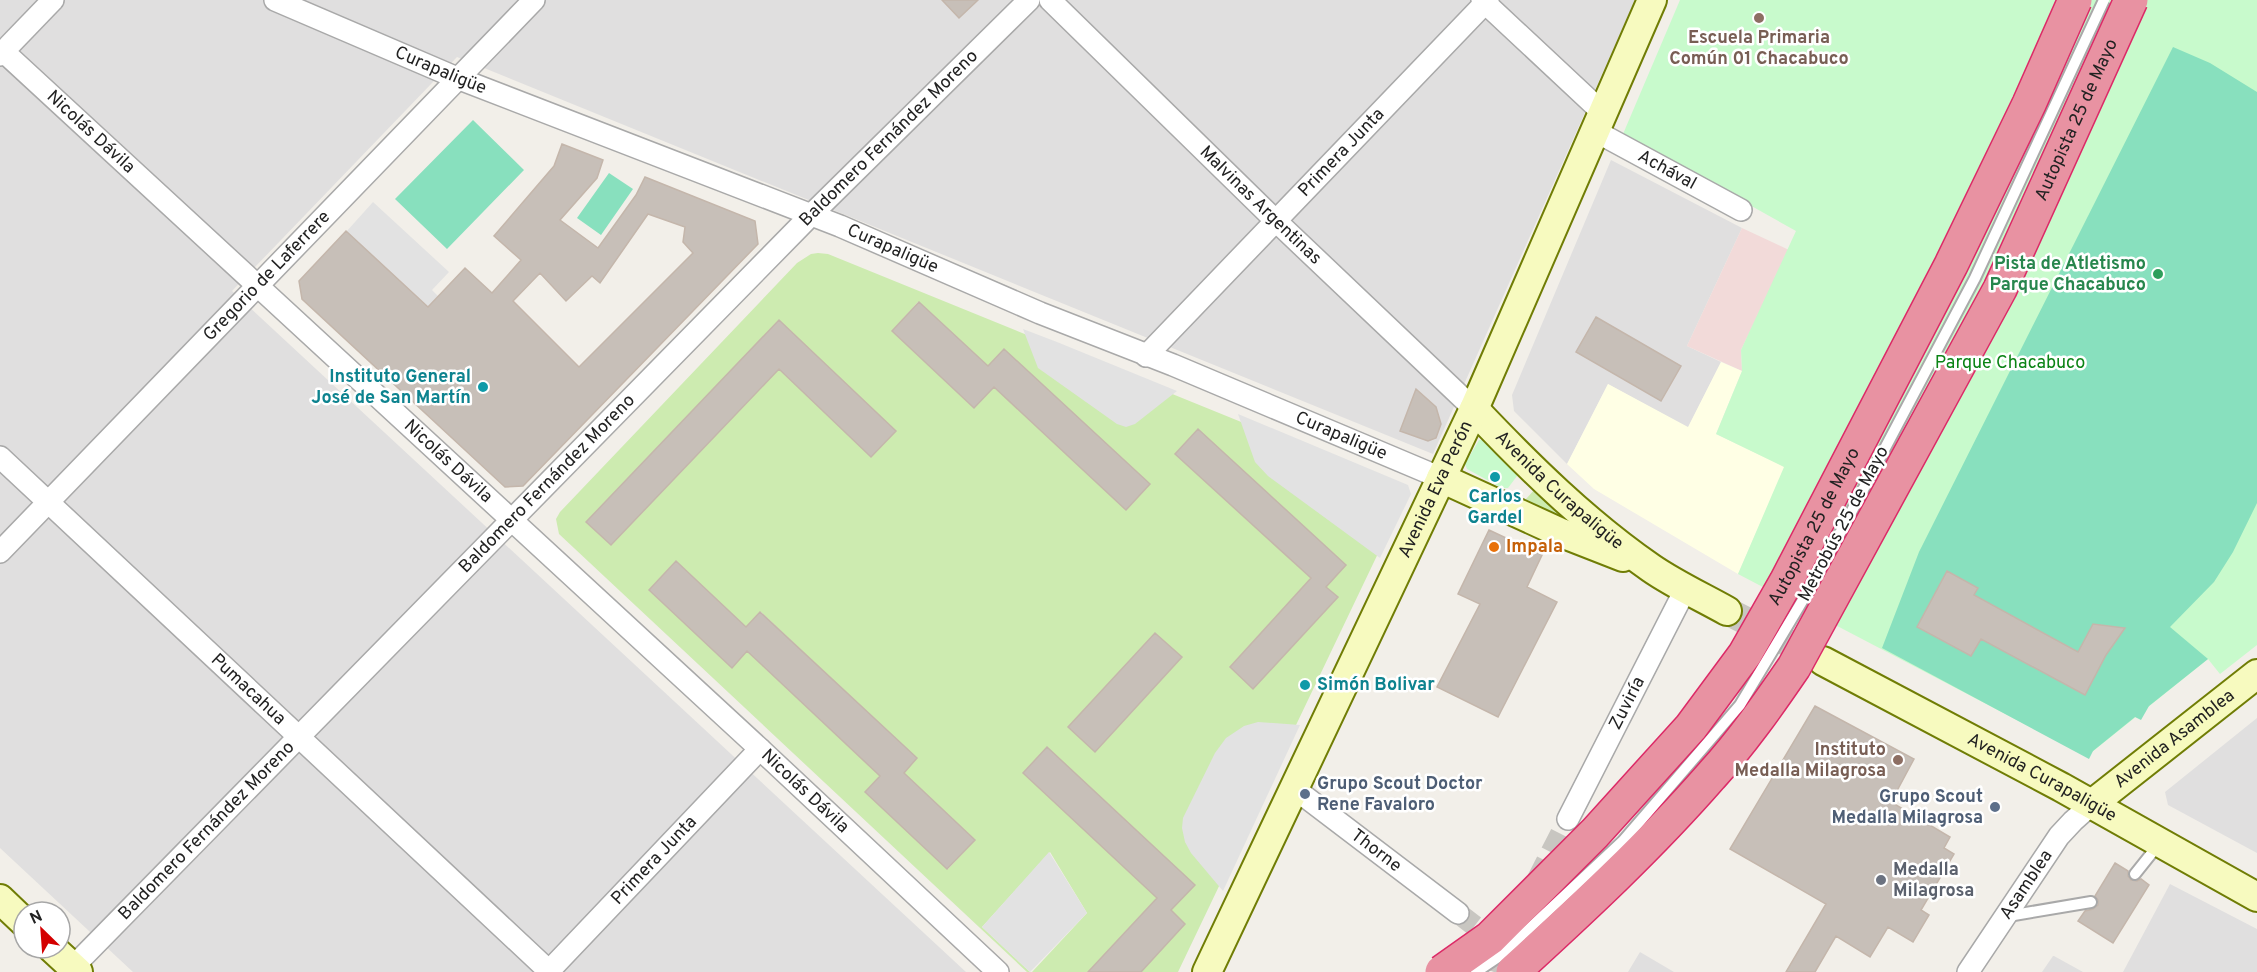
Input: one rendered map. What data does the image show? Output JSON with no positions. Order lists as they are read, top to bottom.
{
  "streets": {
    "highway": ["Autopista 25 de Mayo"],
    "main road": ["Avenida Eva Perón", "Avenida Curapaligüe", "Avenida Asamblea"],
    "street": [
      "Curapaligüe",
      "Nicolás Dávila",
      "Baldomero Fernández Moreno",
      "Primera Junta",
      "Achával",
      "Malvinas Argentinas",
      "Gregorio de Laferrere",
      "Pumacahua",
      "Zuviría",
      "Thorne",
      "Asamblea"
    ],
    "lane": ["Metrobús 25 de Mayo"]
  },
  "crossings": [
    ["Curapaligüe", "Baldomero Fernández Moreno"],
    ["Curapaligüe", "Primera Junta"],
    ["Curapaligüe", "Gregorio de Laferrere"],
    ["Curapaligüe", "Avenida Eva Perón"],
    ["Curapaligüe", "Avenida Curapaligüe"],
    ["Nicolás Dávila", "Baldomero Fernández Moreno"],
    ["Nicolás Dávila", "Primera Junta"],
    ["Nicolás Dávila", "Gregorio de Laferrere"],
    ["Baldomero Fernández Moreno", "Pumacahua"],
    ["Primera Junta", "Achával"],
    ["Primera Junta", "Malvinas Argentinas"],
    ["Primera Junta", "Pumacahua"],
    ["Achával", "Avenida Eva Perón"],
    ["Malvinas Argentinas", "Avenida Eva Perón"],
    ["Malvinas Argentinas", "Avenida Curapaligüe"],
    ["Gregorio de Laferrere", "Pumacahua"],
    ["Avenida Eva Perón", "Avenida Curapaligüe"],
    ["Avenida Eva Perón", "Thorne"],
    ["Avenida Curapaligüe", "Zuviría"],
    ["Avenida Curapaligüe", "Avenida Asamblea"],
    ["Avenida Curapaligüe", "Asamblea"],
    ["Avenida Asamblea", "Asamblea"]
  ],
  "parks": ["Parque Chacabuco"],
  "places": [
    "Escuela Primaria Común 01 Chacabuco",
    "Pista de Atletismo Parque Chacabuco",
    "Instituto General José de San Martín",
    "Carlos Gardel",
    "Impala",
    "Simón Bolivar",
    "Instituto Medalla Milagrosa",
    "Grupo Scout Doctor Rene Favaloro",
    "Grupo Scout Medalla Milagrosa",
    "Medalla Milagrosa"
  ],
  "north": "top left"
}
